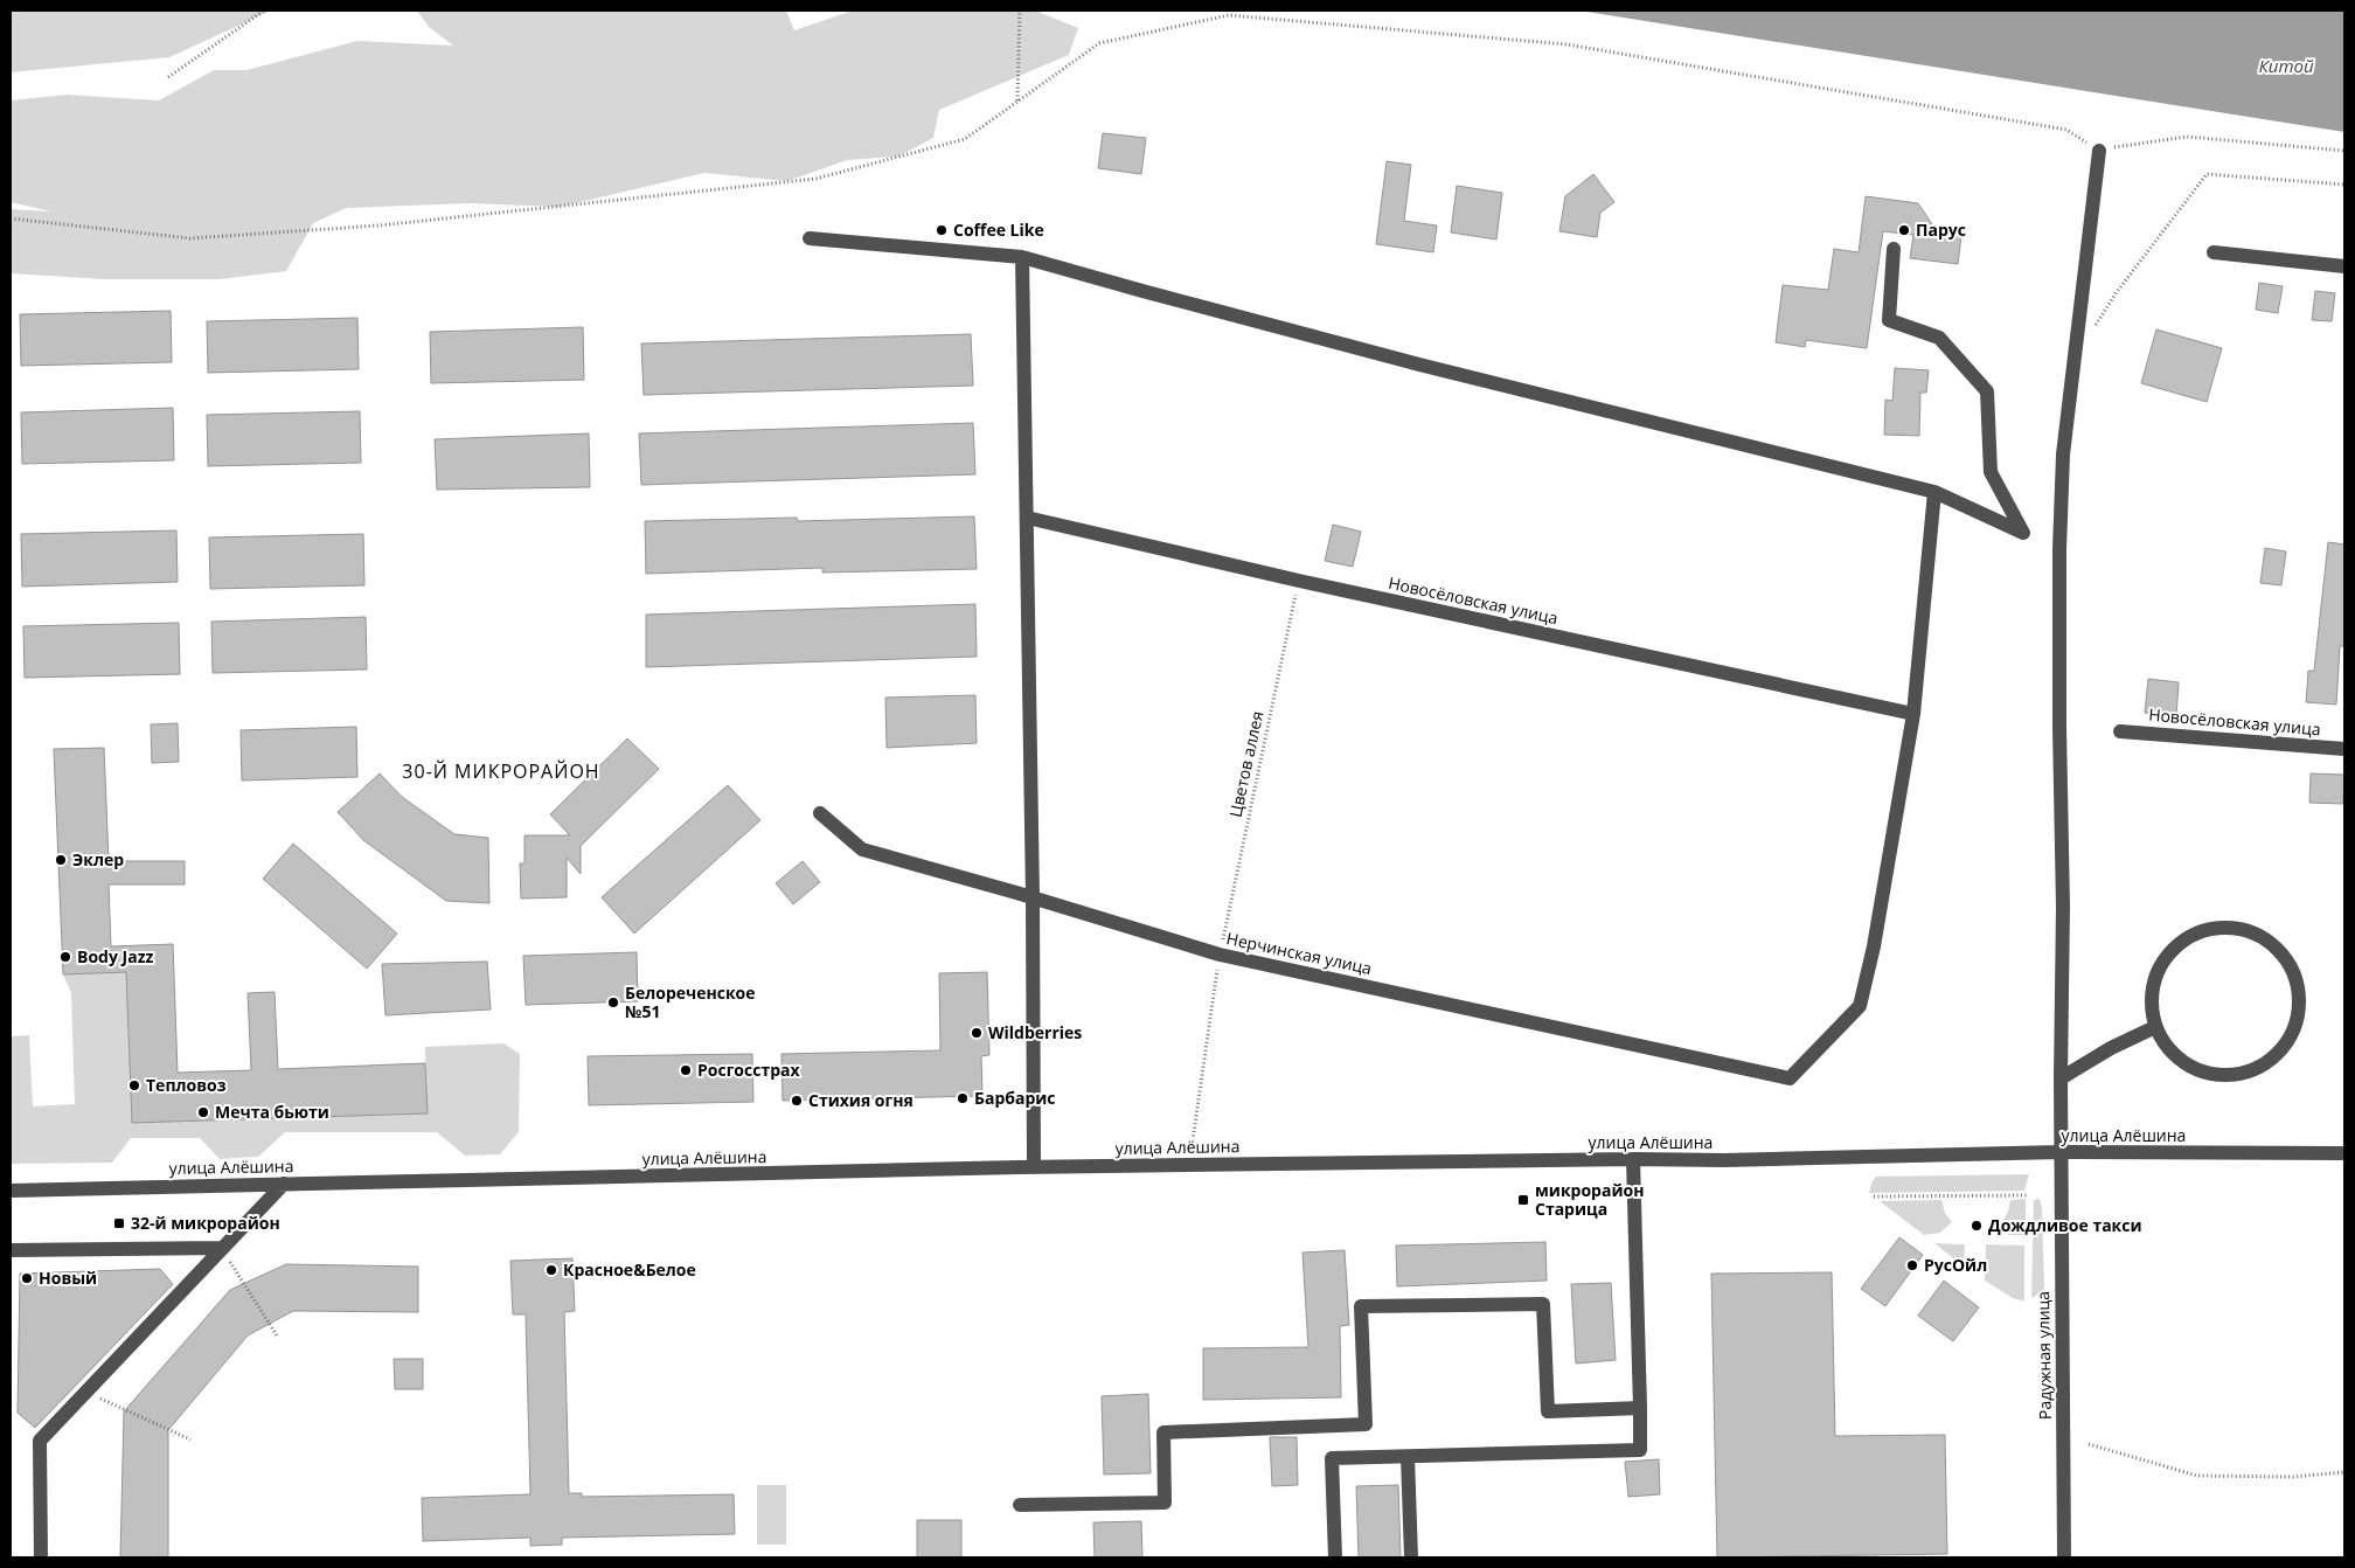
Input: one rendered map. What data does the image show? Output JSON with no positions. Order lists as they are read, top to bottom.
{
  "streets": {
    "street": [
      "Новосёловская улица",
      "Нерчинская улица",
      "улица Алёшина",
      "Радужная улица"
    ],
    "path": ["Цветов аллея"]
  },
  "crossings": [
    ["Новосёловская улица", "Цветов аллея"],
    ["Новосёловская улица", "Нерчинская улица"],
    ["Цветов аллея", "Нерчинская улица"],
    ["улица Алёшина", "Радужная улица"]
  ],
  "districts": ["30-Й МИКРОРАЙОН"],
  "water": ["Китой"],
  "places": {
    "other": [
      "Coffee Like",
      "Парус",
      "Эклер",
      "Body Jazz",
      "Белореченское №51",
      "Wildberries",
      "Росгосстрах",
      "Тепловоз",
      "Барбарис",
      "Стихия огня",
      "Мечта бьюти",
      "Дождливое такси",
      "РусОйл",
      "Красное&Белое",
      "Новый"
    ],
    "transit": ["микрорайон Старица", "32-й микрорайон"]
  }
}
